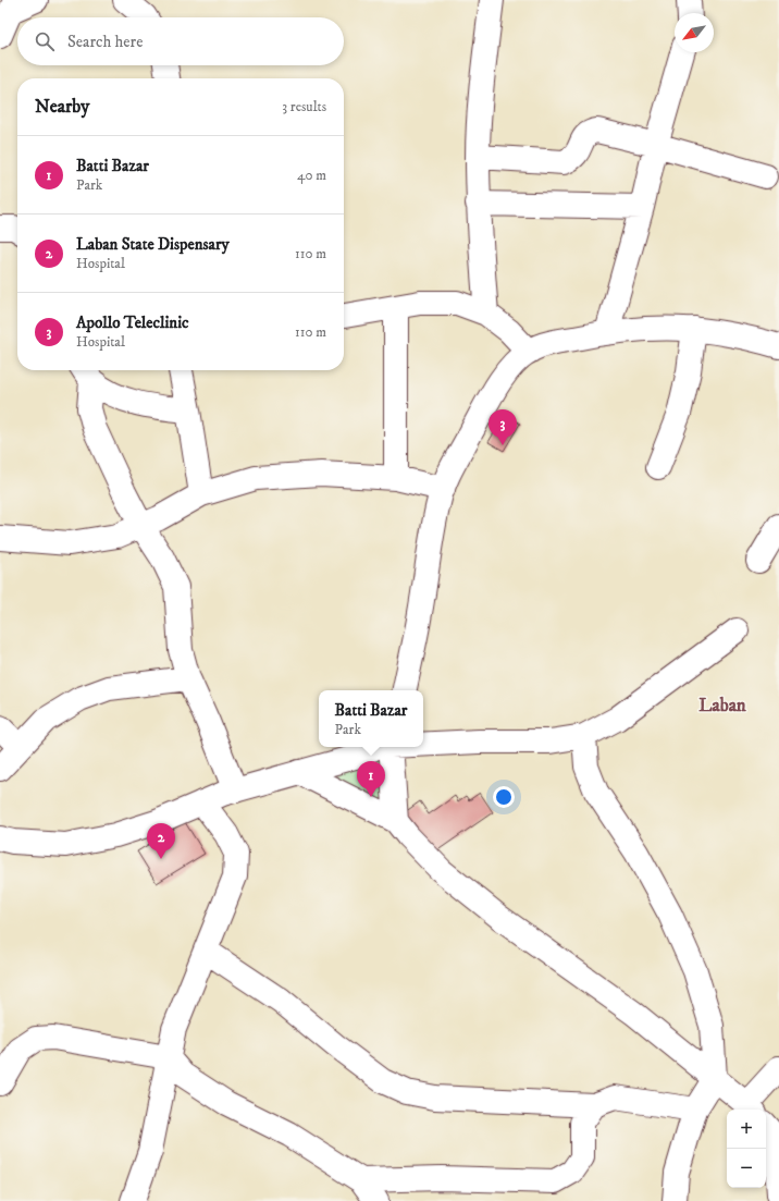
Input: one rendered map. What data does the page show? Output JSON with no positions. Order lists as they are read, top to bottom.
{
  "districts": ["Laban"],
  "north": "bottom left",
  "page": {
    "search": "Search here",
    "heading": ["Nearby", "3 results"],
    "list": [
      {
        "mark": "1",
        "name": "Batti Bazar",
        "note": "Park",
        "value": "40 m"
      },
      {
        "mark": "2",
        "name": "Laban State Dispensary",
        "note": "Hospital",
        "value": "110 m"
      },
      {
        "mark": "3",
        "name": "Apollo Teleclinic",
        "note": "Hospital",
        "value": "110 m"
      }
    ],
    "pins": ["3", "1", "2"],
    "popup": ["Batti Bazar", "Park"],
    "map_buttons": ["+", "−"]
  }
}
